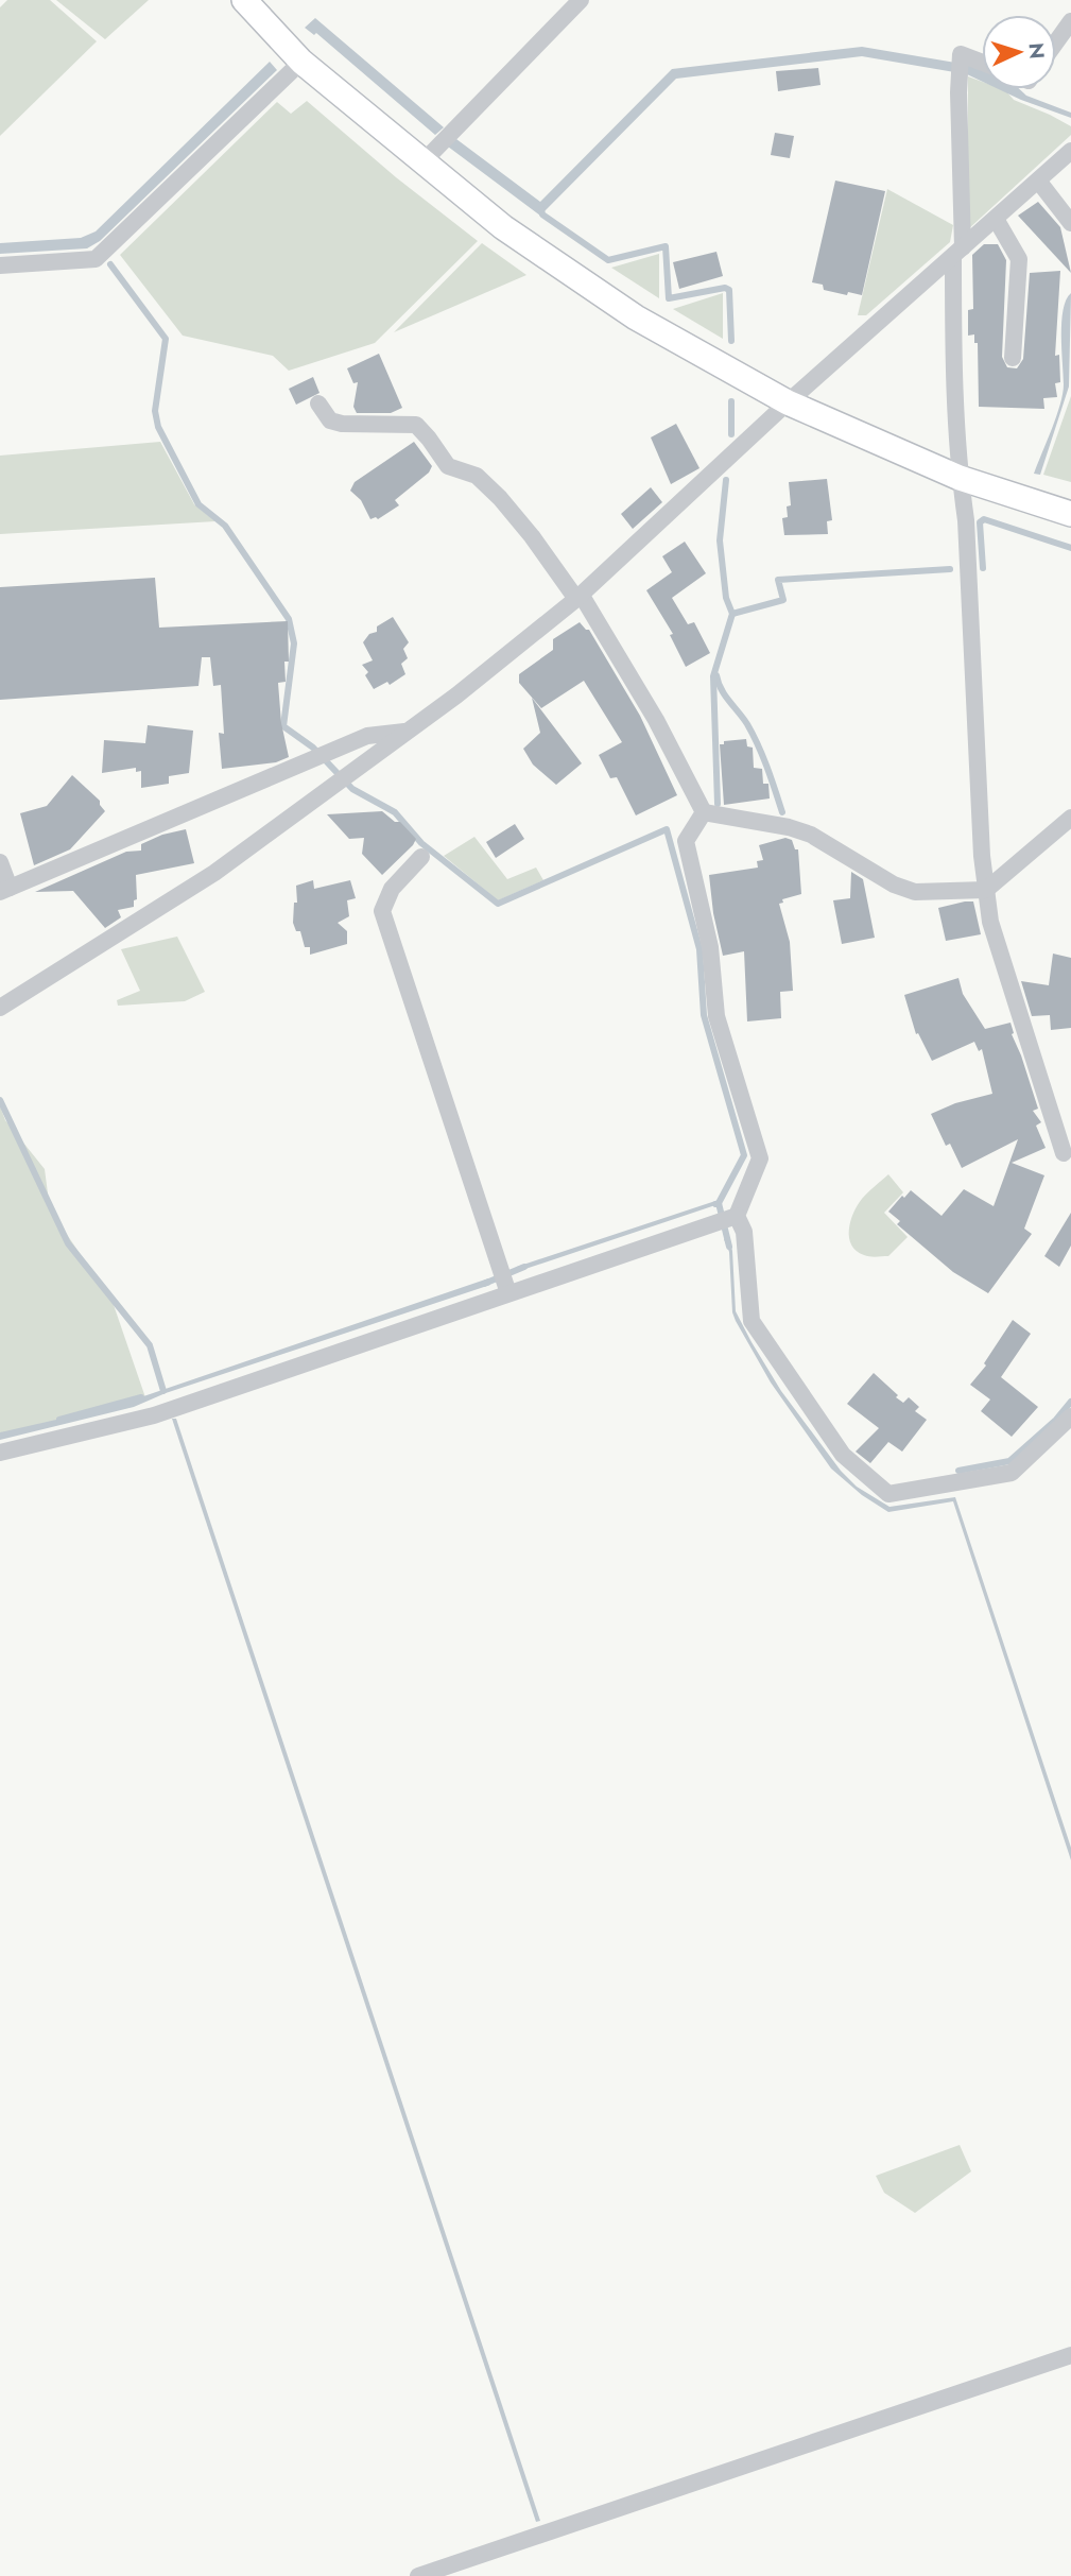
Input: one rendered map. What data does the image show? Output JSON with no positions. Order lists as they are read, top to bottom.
{
  "north": "right"
}
